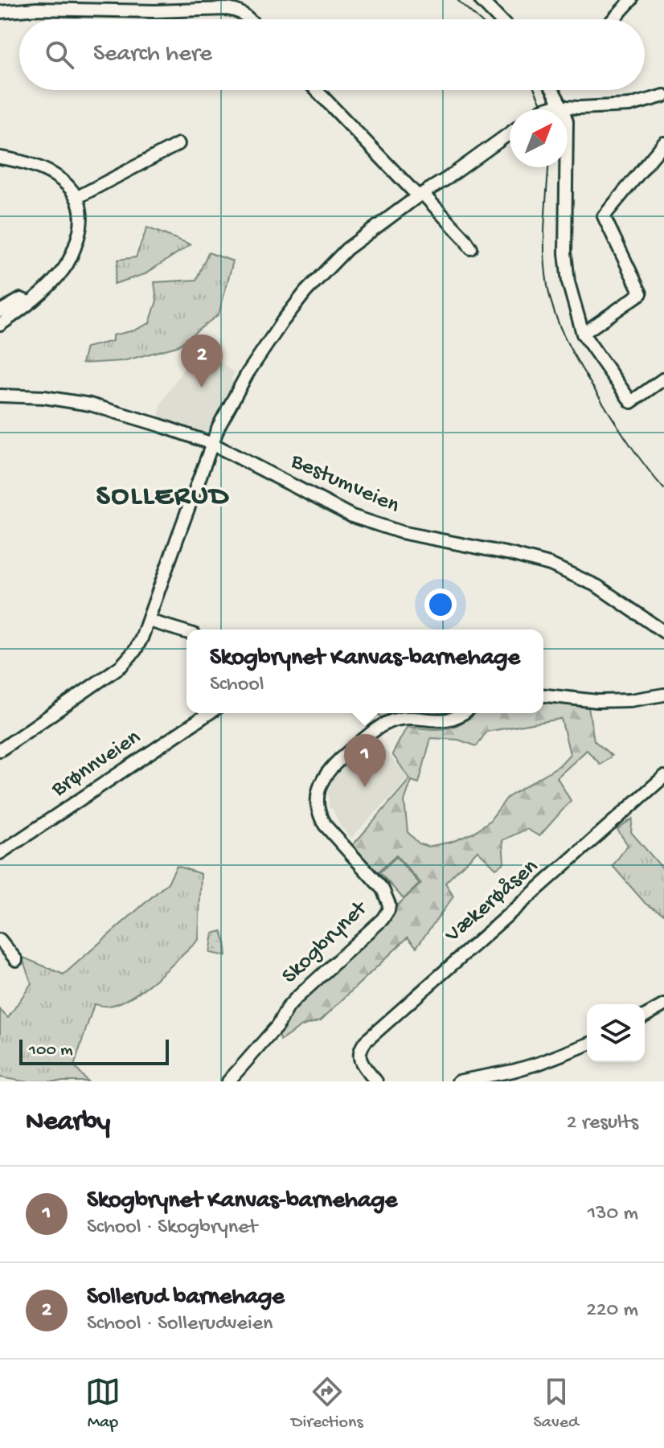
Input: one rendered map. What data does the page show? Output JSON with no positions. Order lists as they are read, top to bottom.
{
  "streets": {
    "street": [
      "Bestumveien",
      "Brønnveien",
      "Vækerøåsen",
      "Skogbrynet"
    ]
  },
  "districts": ["SOLLERUD"],
  "scale_bar": "100 m",
  "north": "top right",
  "page": {
    "search": "Search here",
    "pins": ["2", "1"],
    "popup": ["Skogbrynet Kanvas-barnehage", "School"],
    "scale": "100 m",
    "heading": ["Nearby", "2 results"],
    "list": [
      {
        "mark": "1",
        "name": "Skogbrynet Kanvas-barnehage",
        "note": "School · Skogbrynet",
        "value": "130 m"
      },
      {
        "mark": "2",
        "name": "Sollerud barnehage",
        "note": "School · Sollerudveien",
        "value": "220 m"
      }
    ],
    "nav": ["Map", "Directions", "Saved"]
  }
}
